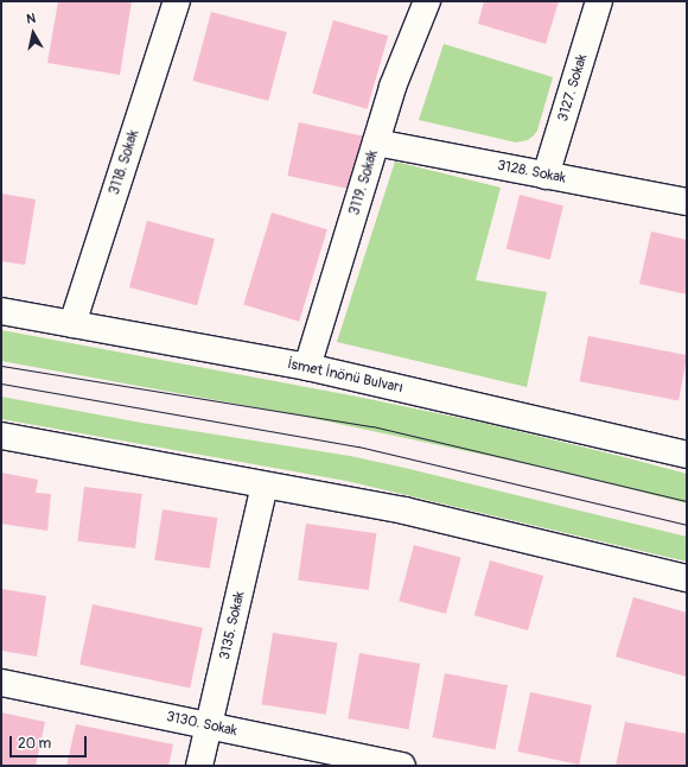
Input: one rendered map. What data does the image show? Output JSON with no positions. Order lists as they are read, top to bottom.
{
  "streets": {
    "street": [
      "3127. Sokak",
      "3118. Sokak",
      "3128. Sokak",
      "3119. Sokak",
      "İsmet İnönü Bulvarı",
      "3135. Sokak",
      "3130. Sokak"
    ]
  },
  "crossings": [
    ["3127. Sokak", "3128. Sokak"],
    ["3118. Sokak", "İsmet İnönü Bulvarı"],
    ["3128. Sokak", "3119. Sokak"],
    ["3119. Sokak", "İsmet İnönü Bulvarı"],
    ["3135. Sokak", "3130. Sokak"]
  ],
  "scale_bar": "20 m",
  "north": "top"
}
